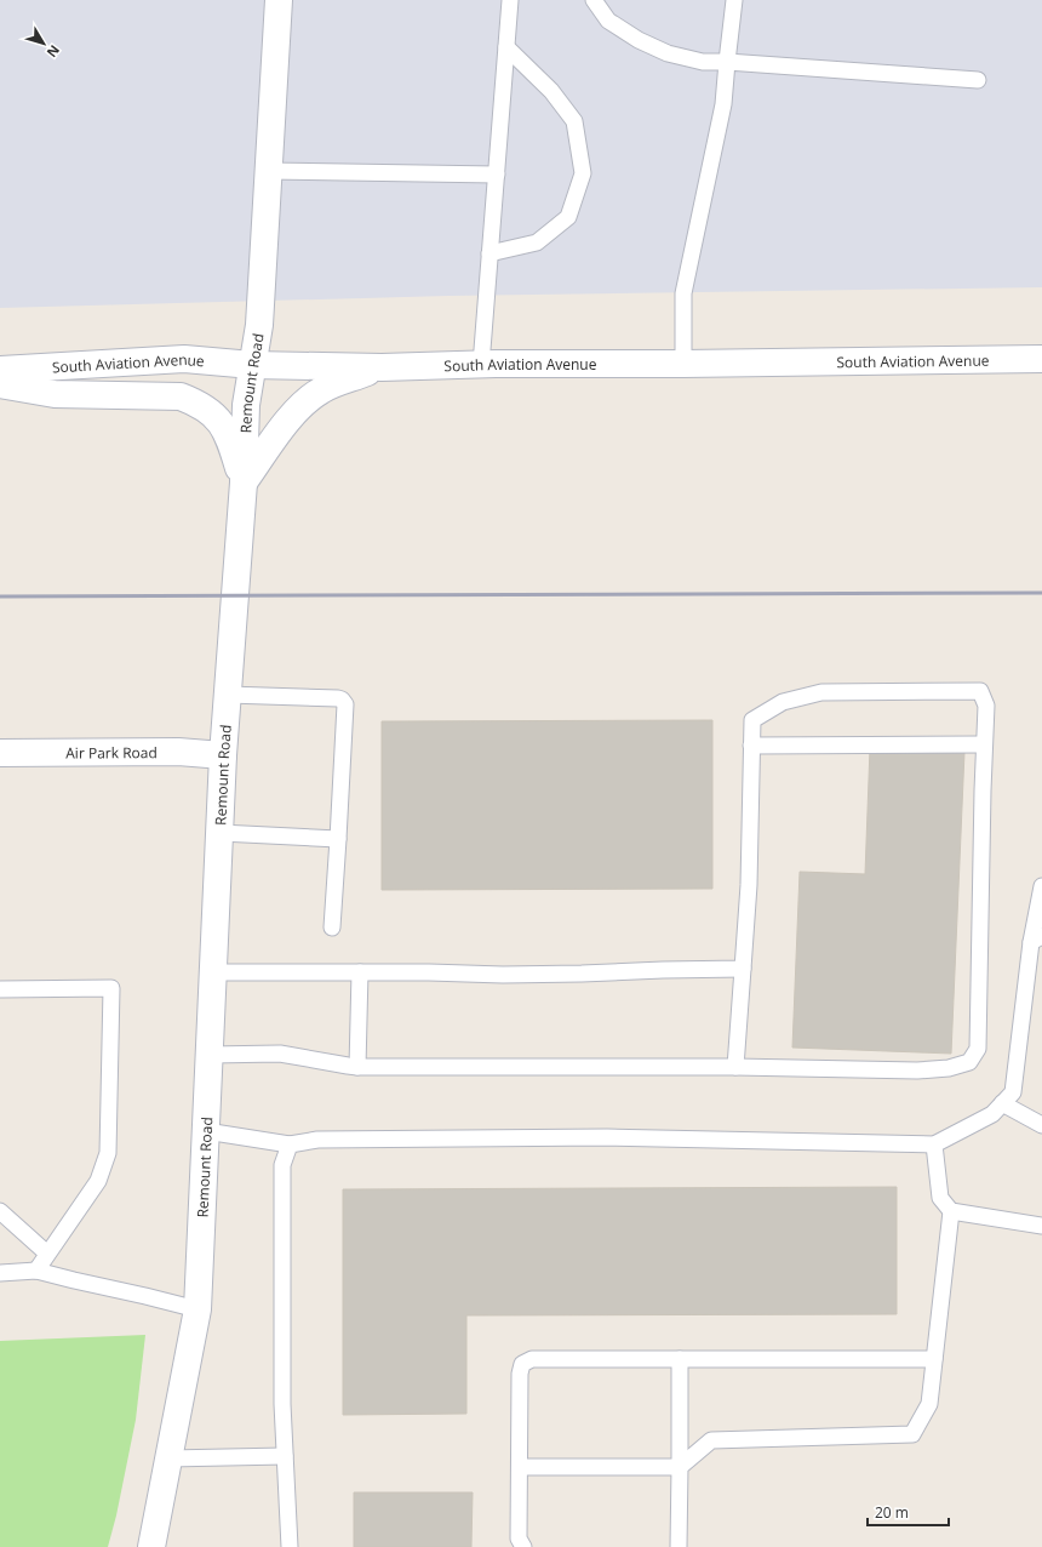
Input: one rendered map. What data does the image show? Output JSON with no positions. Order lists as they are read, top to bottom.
{
  "streets": {
    "street": ["South Aviation Avenue", "Remount Road", "Air Park Road"]
  },
  "crossings": [
    ["South Aviation Avenue", "Remount Road"],
    ["Remount Road", "Air Park Road"]
  ],
  "scale_bar": "20 m",
  "north": "bottom right"
}
